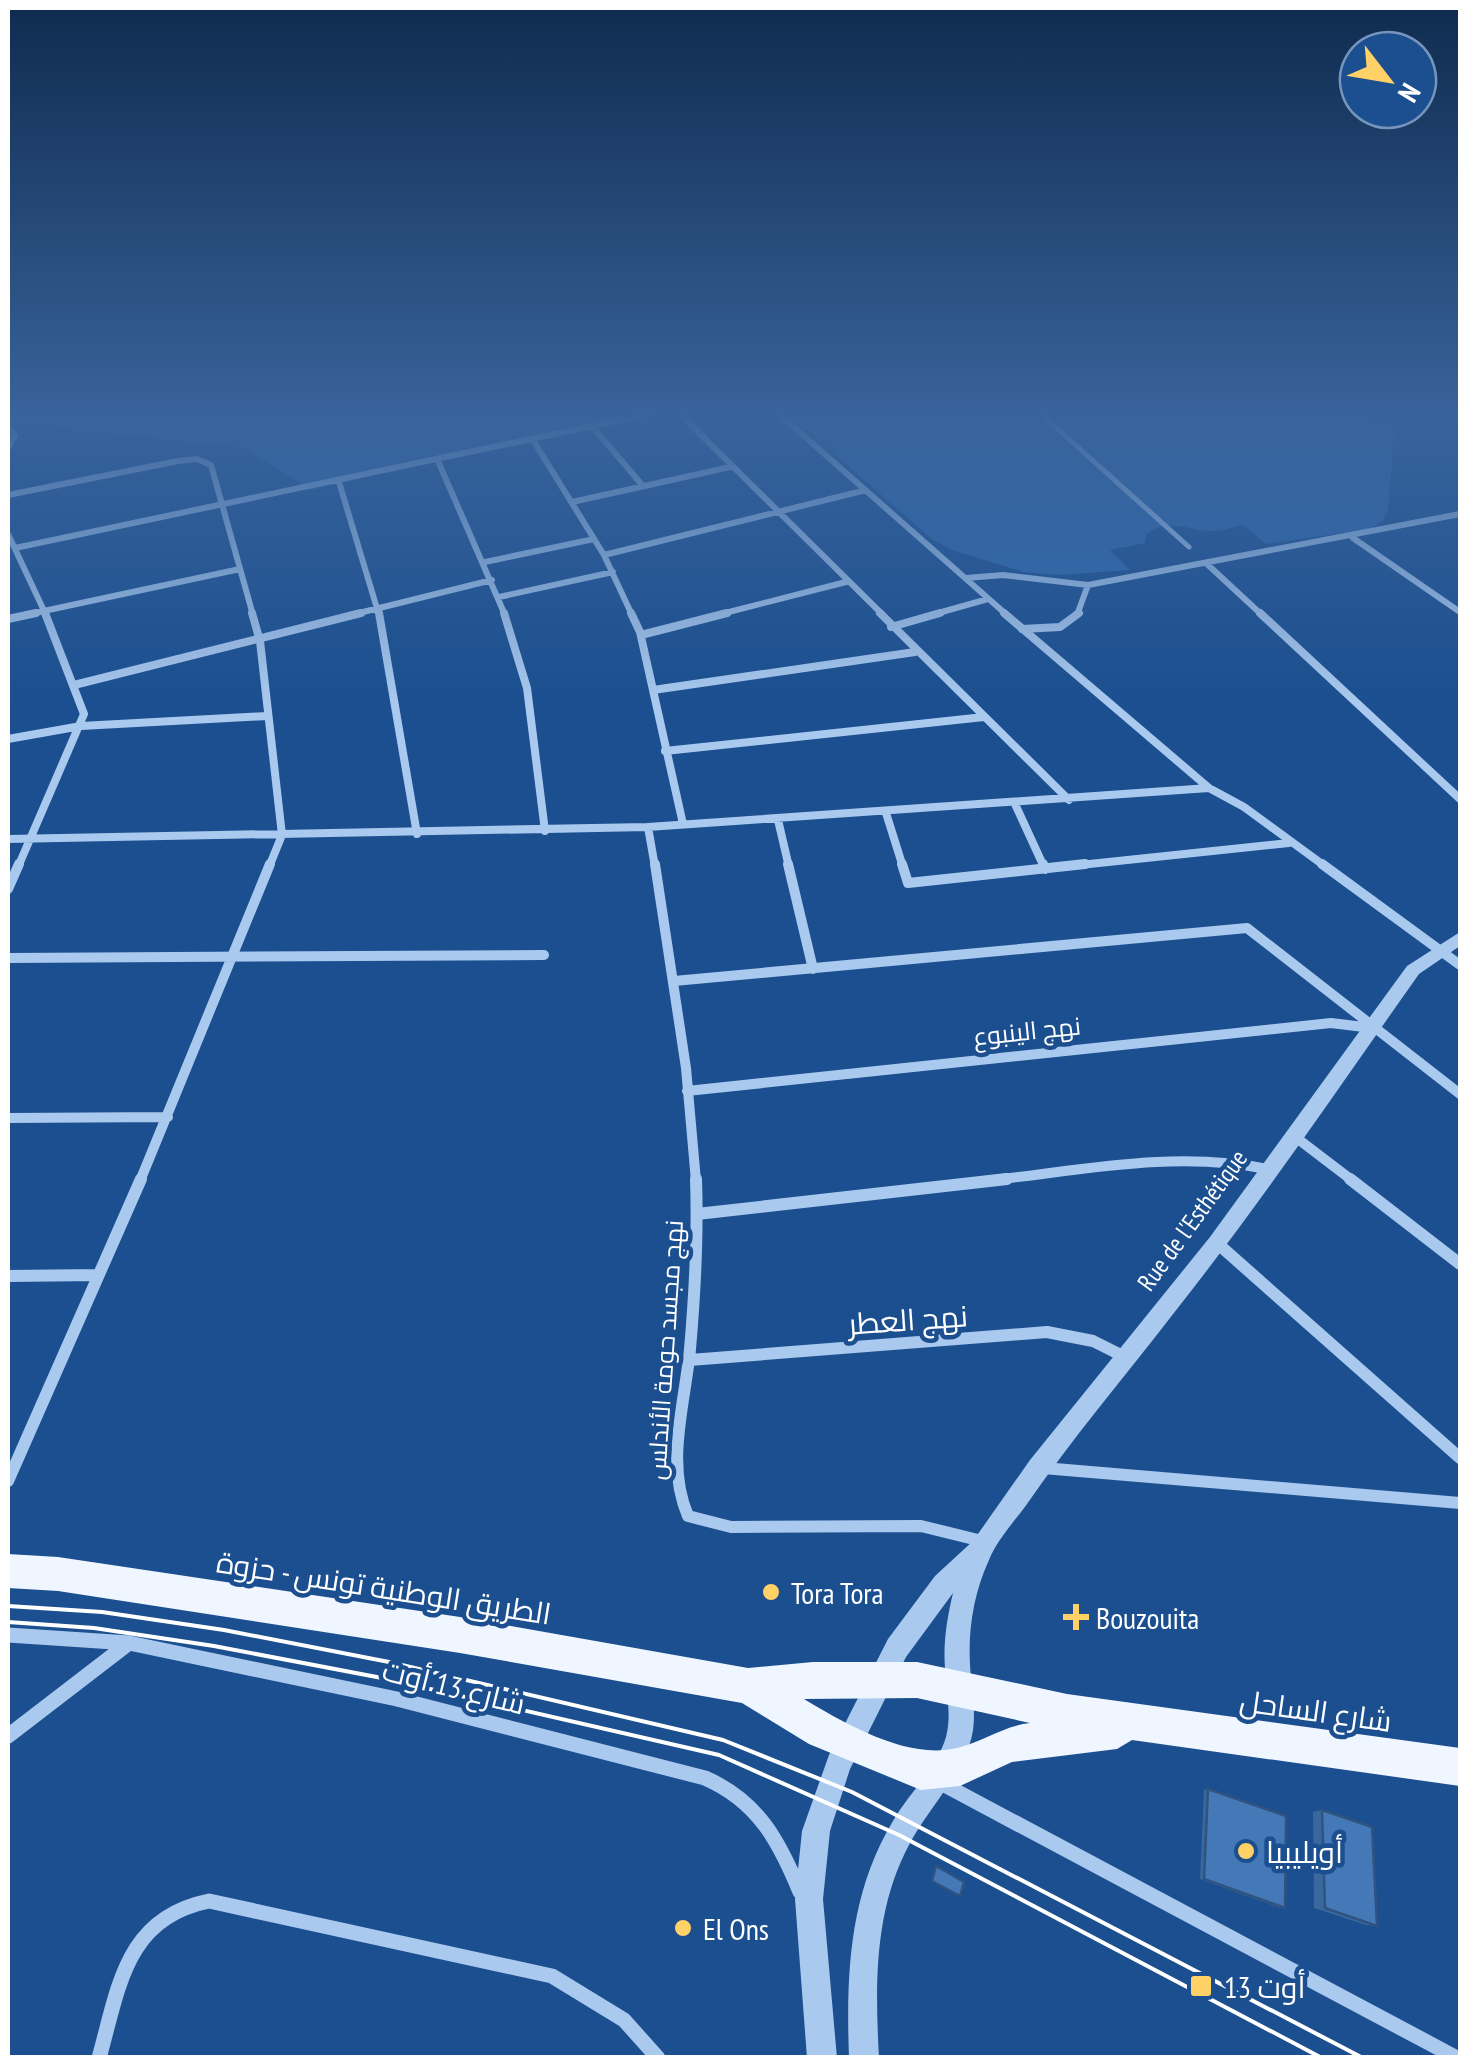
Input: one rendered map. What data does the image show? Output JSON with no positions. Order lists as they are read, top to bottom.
{
  "streets": {
    "main road": ["الطريق الوطنية تونس - حزوة", "شارع الساحل"],
    "street": [
      "نهج الينبوع",
      "Rue de l'Esthétique",
      "نهج العطر",
      "نهج مجسد حومة الأندلس",
      "شارع 13 أوت"
    ]
  },
  "crossings": [
    ["نهج الينبوع", "Rue de l'Esthétique"],
    ["نهج الينبوع", "نهج مجسد حومة الأندلس"],
    ["Rue de l'Esthétique", "نهج العطر"],
    ["Rue de l'Esthétique", "نهج مجسد حومة الأندلس"],
    ["Rue de l'Esthétique", "الطريق الوطنية تونس - حزوة"],
    ["Rue de l'Esthétique", "شارع 13 أوت"],
    ["Rue de l'Esthétique", "شارع الساحل"],
    ["نهج العطر", "نهج مجسد حومة الأندلس"],
    ["الطريق الوطنية تونس - حزوة", "شارع الساحل"]
  ],
  "places": {
    "other": ["Tora Tora", "أويليبيا", "El Ons"],
    "health": ["Bouzouita"],
    "transit": ["13 أوت"]
  },
  "north": "bottom right"
}
